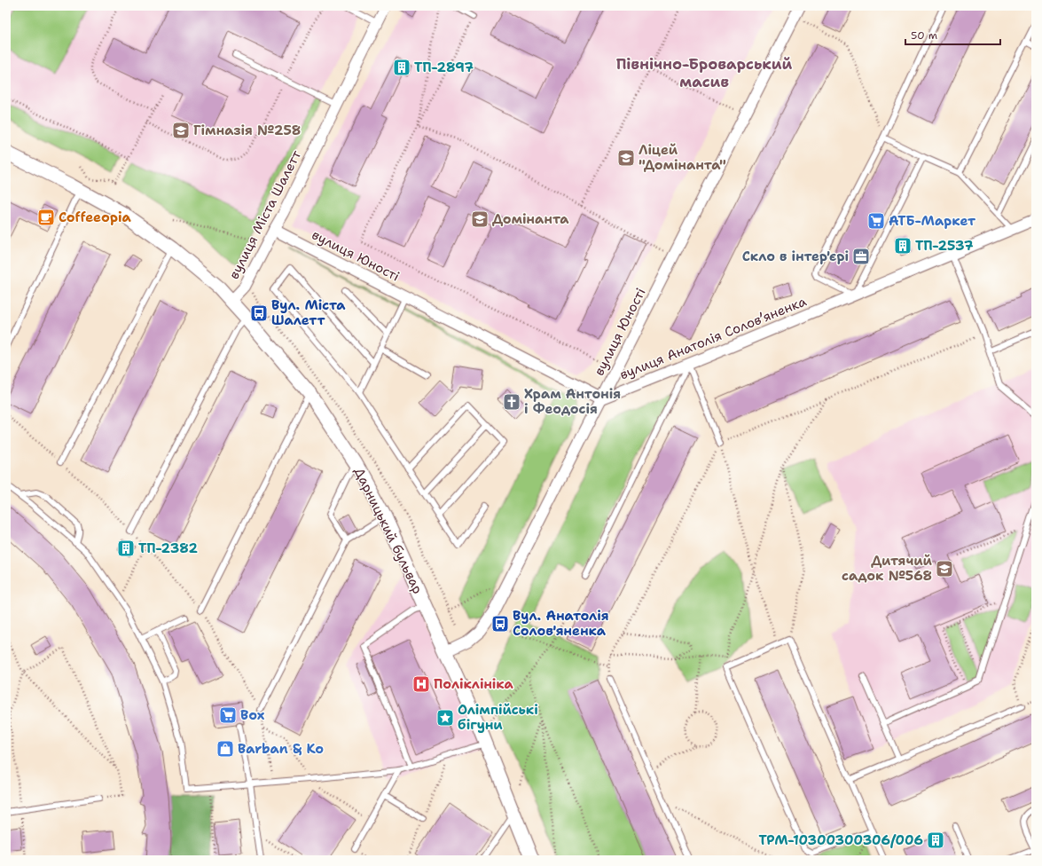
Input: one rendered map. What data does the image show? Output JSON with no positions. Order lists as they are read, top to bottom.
{
  "streets": {
    "street": [
      "вулиця Міста Шалетт",
      "вулиця Юності",
      "вулиця Анатолія Соловʼяненка",
      "Дарницький бульвар"
    ]
  },
  "crossings": [
    ["вулиця Міста Шалетт", "вулиця Юності"],
    ["вулиця Міста Шалетт", "Дарницький бульвар"],
    ["вулиця Юності", "вулиця Анатолія Соловʼяненка"]
  ],
  "districts": ["Північно-Броварський масив"],
  "places": {
    "building": [
      "ТП-2897",
      "ТП-2537",
      "ТП-2382",
      "ТРМ-10300300306/006"
    ],
    "school or university": [
      "Гімназія №258",
      "Ліцей \"Домінанта\"",
      "Домінанта",
      "Дитячий садок №568"
    ],
    "cafe": ["Coffeeopia"],
    "supermarket": ["АТБ-Маркет", "Box"],
    "office": ["Скло в інтер'єрі"],
    "bus stop": ["Вул. Міста Шалетт", "Вул. Анатолія Солов'яненка"],
    "church": ["Храм Антонія і Феодосія"],
    "hospital": ["Поліклініка"],
    "place": ["Олімпійські бігуни"],
    "shop": ["Barban & Ko"]
  },
  "scale_bar": "50 m"
}
